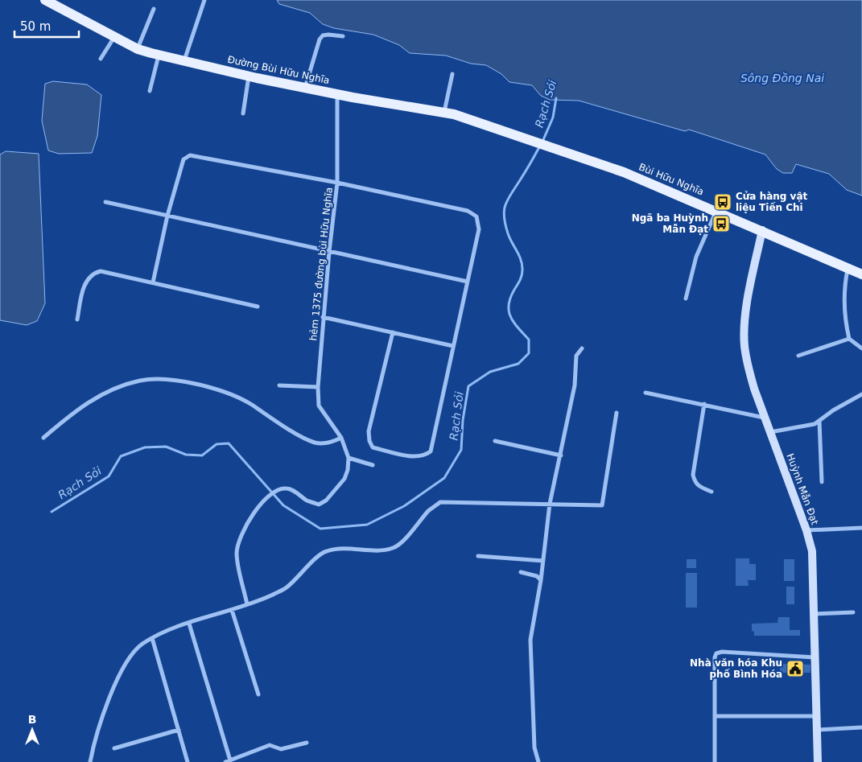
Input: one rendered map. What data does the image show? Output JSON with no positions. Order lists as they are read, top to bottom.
{
  "streets": {
    "main road": ["Đường Bùi Hữu Nghĩa", "Bùi Hữu Nghĩa", "Huỳnh Mẫn Đạt"],
    "street": ["hẻm 1375 đường bùi Hữu Nghĩa"]
  },
  "crossings": [
    ["Đường Bùi Hữu Nghĩa", "Bùi Hữu Nghĩa"],
    ["Đường Bùi Hữu Nghĩa", "hẻm 1375 đường bùi Hữu Nghĩa"],
    ["Bùi Hữu Nghĩa", "Huỳnh Mẫn Đạt"]
  ],
  "water": ["Sông Đồng Nai", "Rạch Sỏi"],
  "places": {
    "bus stop": ["Cửa hàng vật liệu Tiến Chi", "Ngã ba Huỳnh Mẫn Đạt"],
    "public building": ["Nhà văn hóa Khu phố Bình Hóa"]
  },
  "scale_bar": "50 m",
  "north": "top"
}
